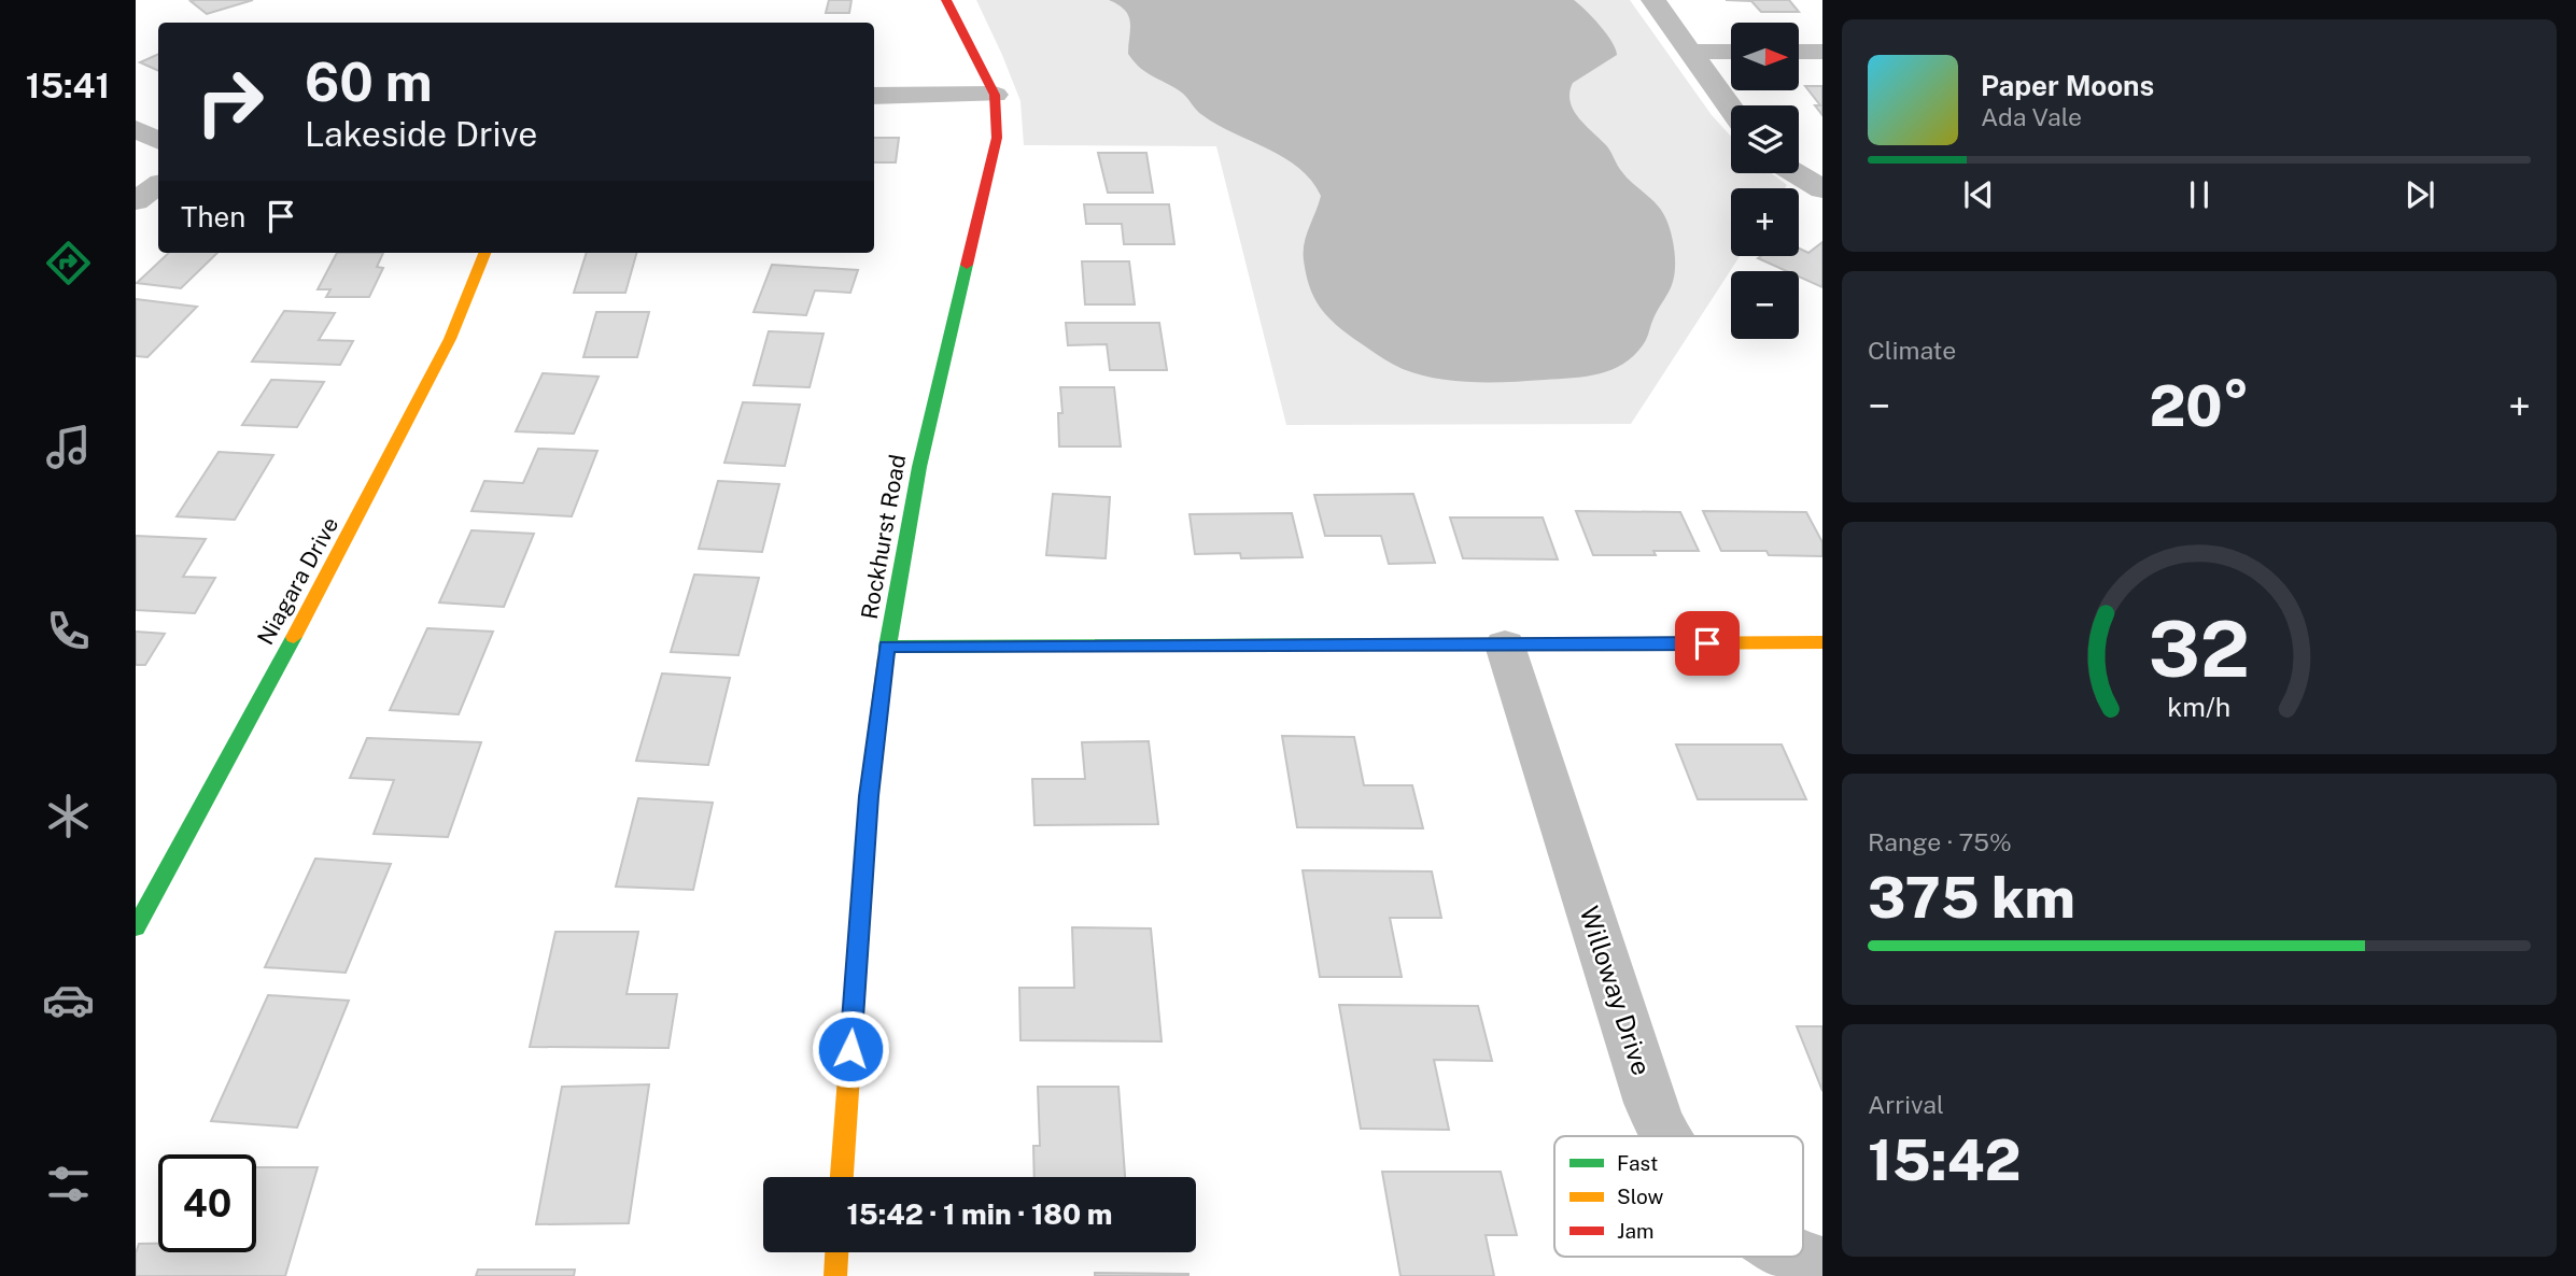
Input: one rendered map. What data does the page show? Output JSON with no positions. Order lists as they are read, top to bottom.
{
  "streets": {
    "street": ["Rockhurst Road", "Niagara Drive", "Willoway Drive"]
  },
  "legend": ["Fast", "Slow", "Jam"],
  "north": "right",
  "page": {
    "tabs": "15:41",
    "map_buttons": ["+", "−"],
    "turn": ["60 m", "Lakeside Drive"],
    "song": ["Paper Moons", "Ada Vale"],
    "then": "Then",
    "tile": [
      "Climate",
      ["Range · 75%", "375 km"],
      ["Arrival", "15:42"]
    ],
    "heat": ["−", "20°", "+"],
    "limit": "40",
    "trip": "15:42 · 1 min · 180 m",
    "gauge": ["32", "km/h"]
  }
}
